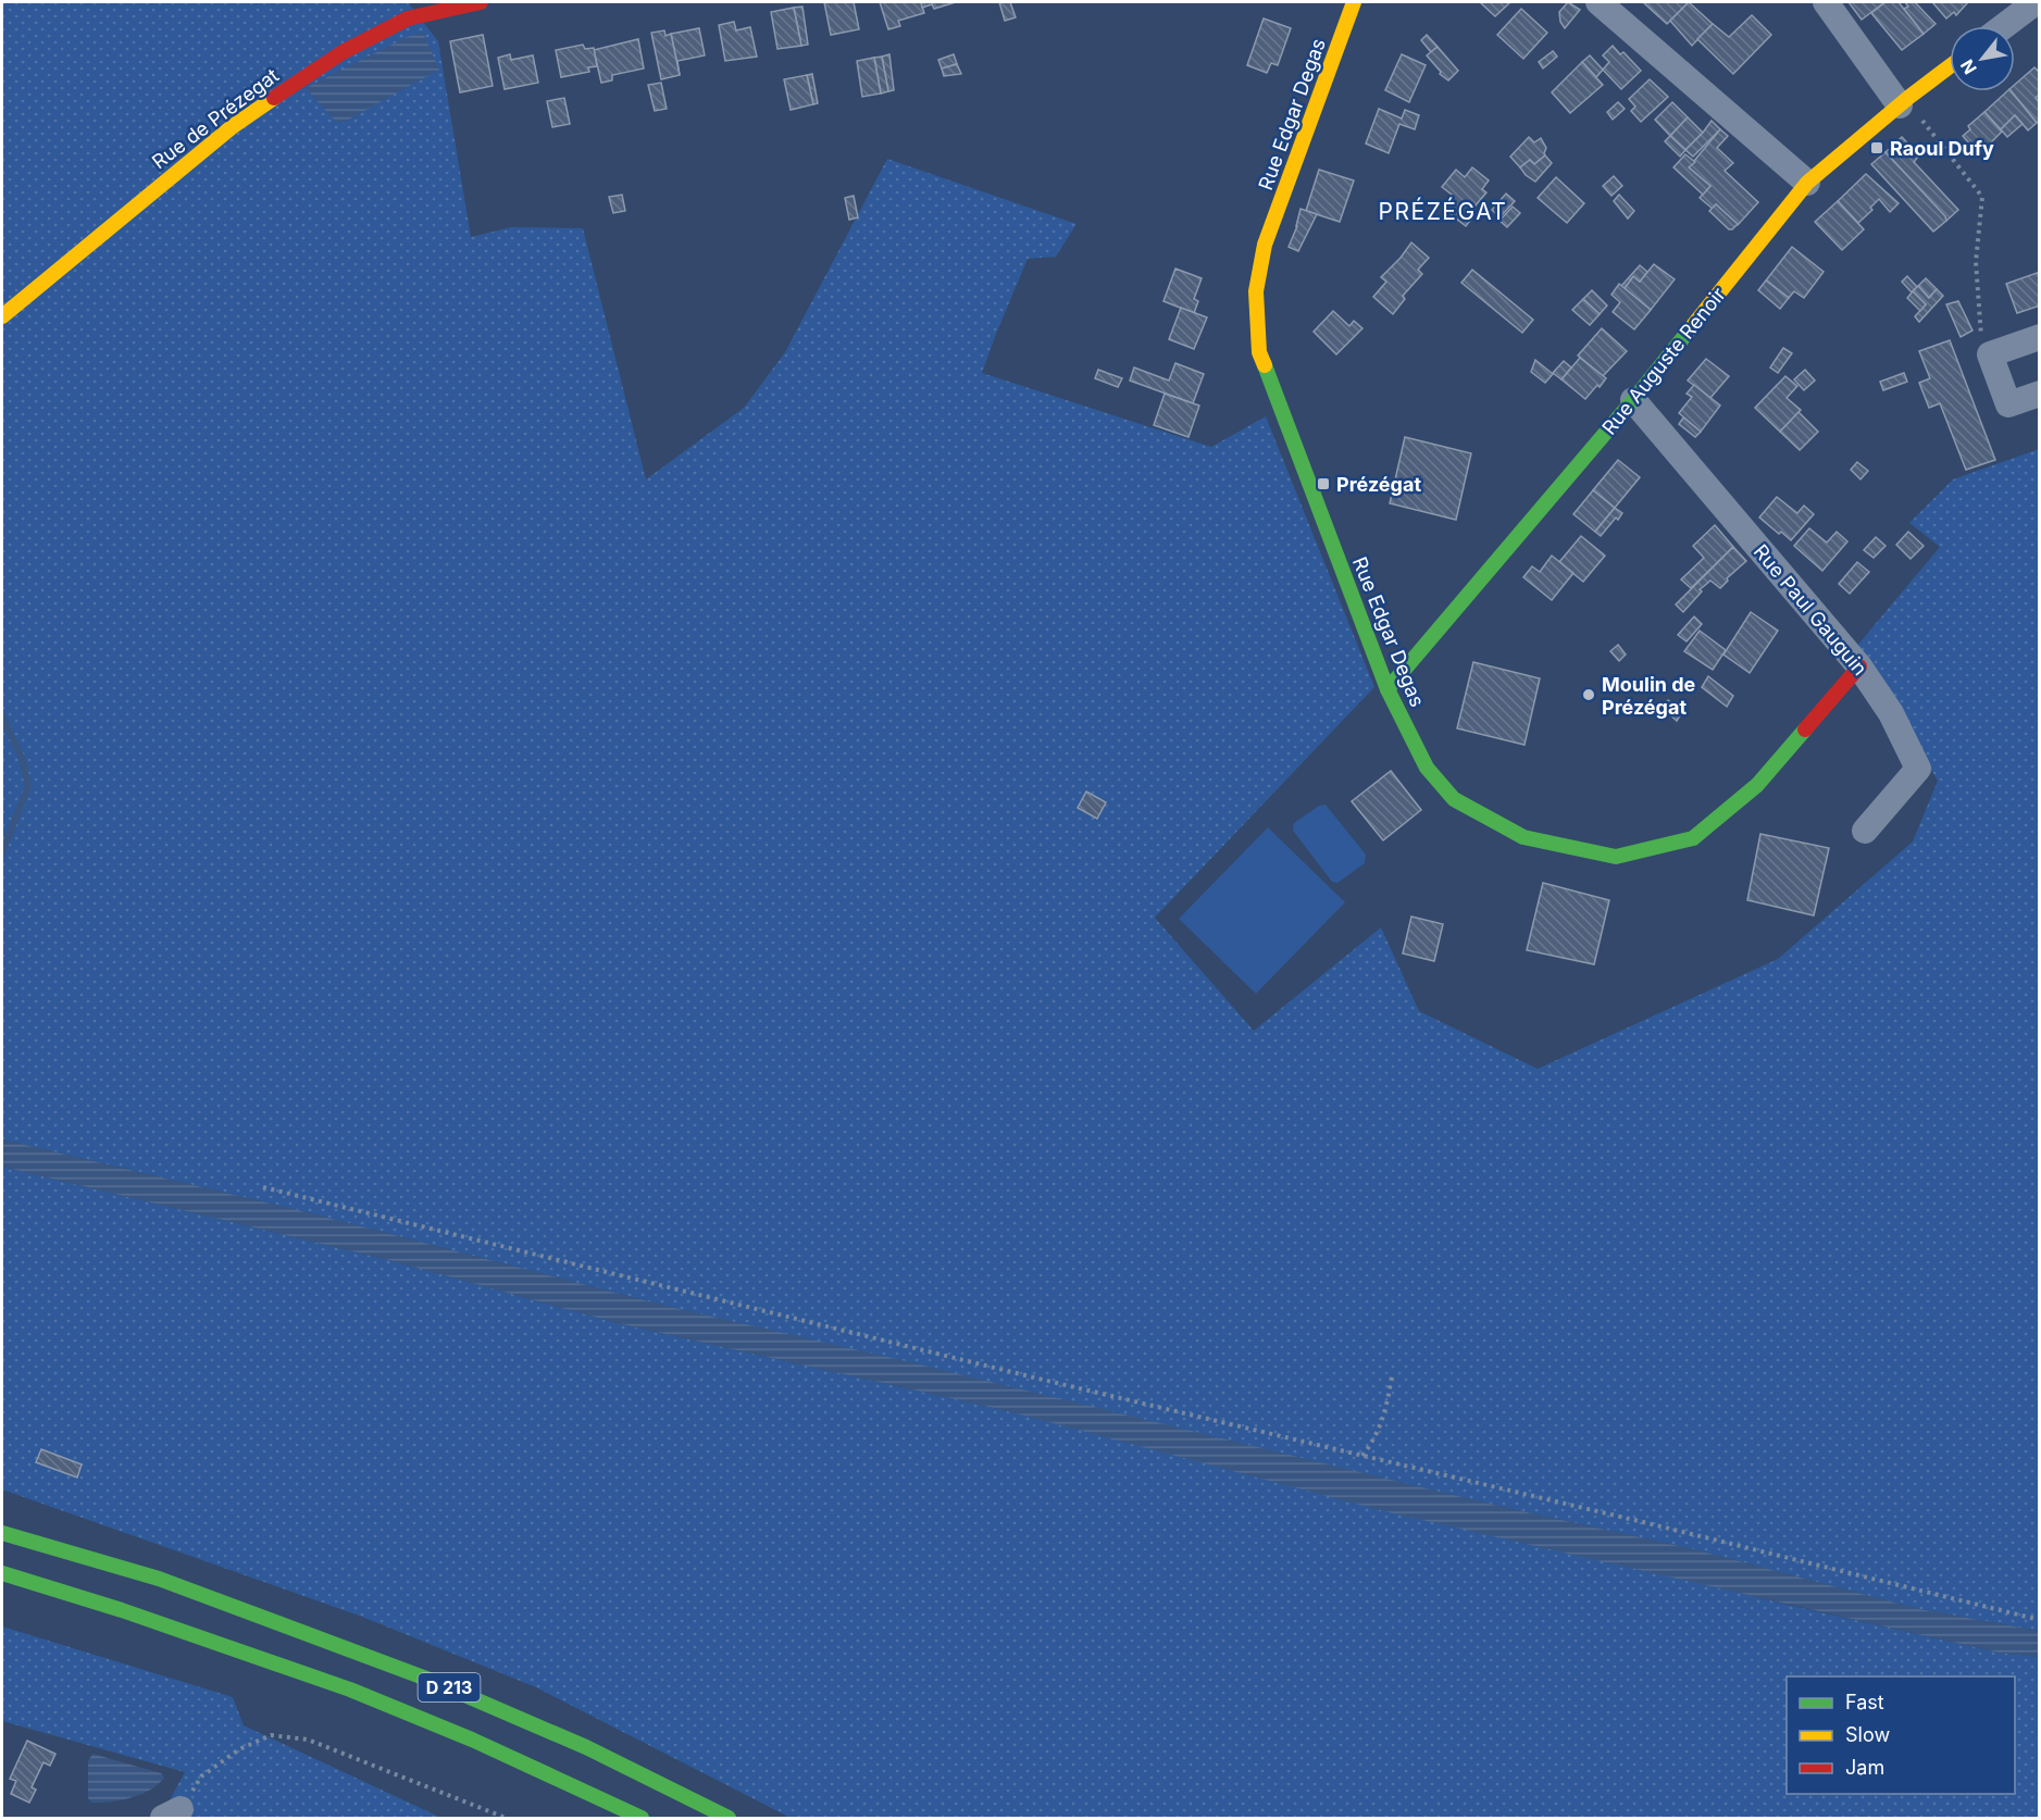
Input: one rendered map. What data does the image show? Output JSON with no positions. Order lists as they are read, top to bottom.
{
  "streets": {
    "main road": [
      "Rue Edgar Degas",
      "Rue de Prézegat",
      "Rue Auguste Renoir",
      "D 213"
    ],
    "street": ["Rue Paul Gauguin"]
  },
  "crossings": [
    ["Rue Edgar Degas", "Rue Auguste Renoir"],
    ["Rue Edgar Degas", "Rue Paul Gauguin"],
    ["Rue Auguste Renoir", "Rue Paul Gauguin"]
  ],
  "districts": ["PRÉZÉGAT"],
  "places": {
    "transit": ["Raoul Dufy", "Prézégat"],
    "other": ["Moulin de Prézégat"]
  },
  "legend": ["Fast", "Slow", "Jam"],
  "north": "bottom left"
}
